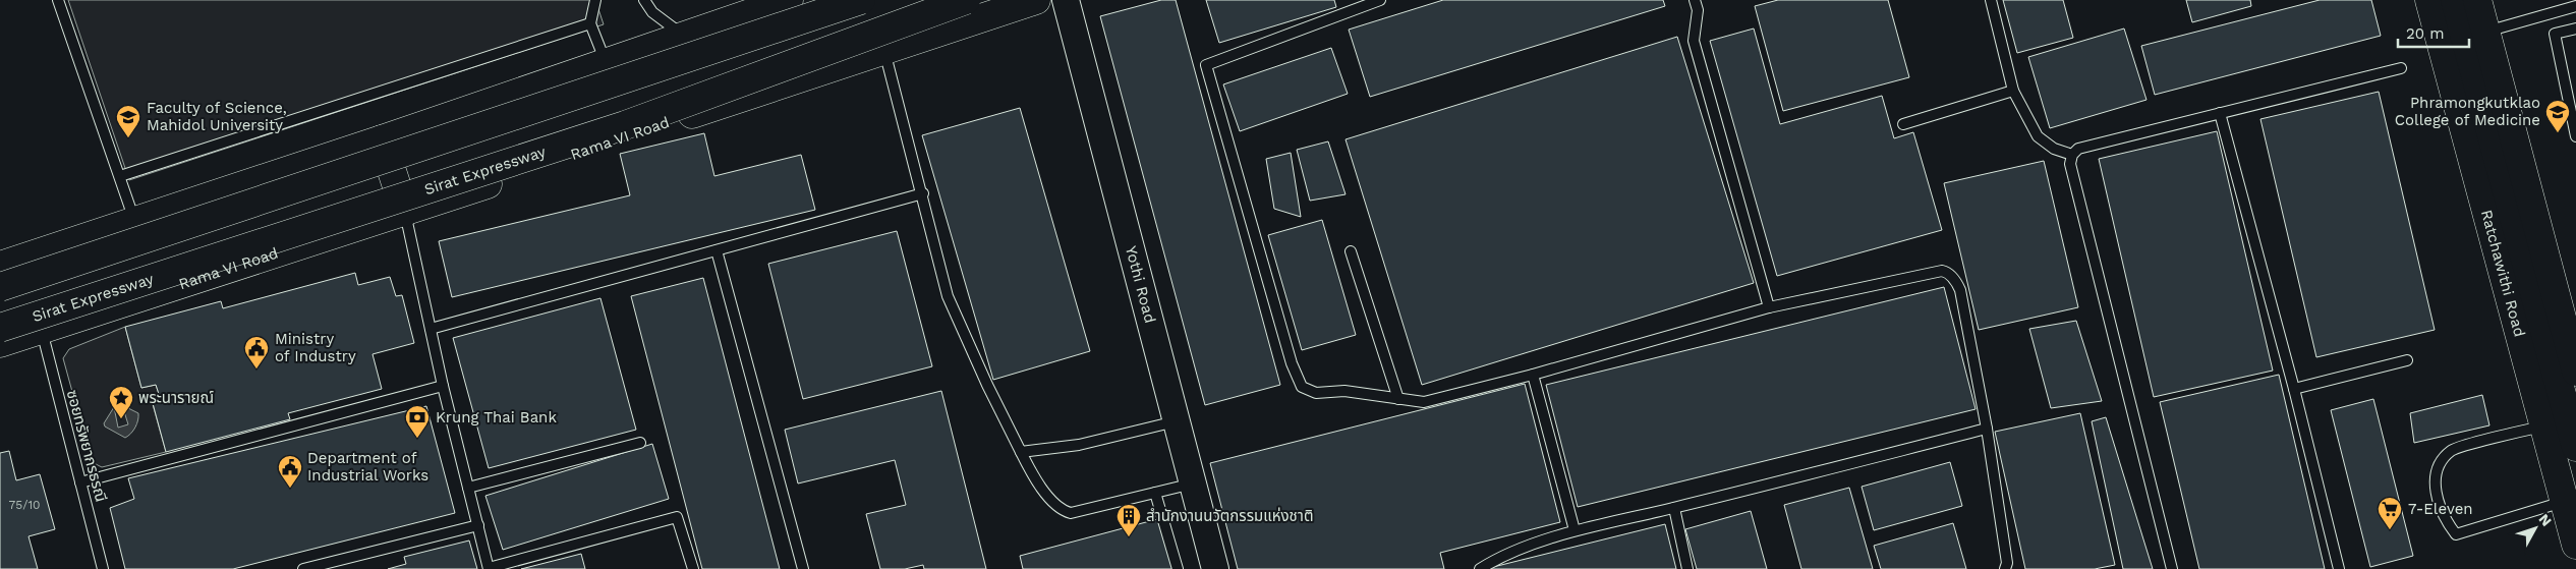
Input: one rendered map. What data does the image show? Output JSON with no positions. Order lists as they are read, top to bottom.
{
  "streets": {
    "main road": ["Rama VI Road", "Sirat Expressway", "Ratchawithi Road"],
    "street": ["Yothi Road"],
    "lane": ["ซอยทรัพยากรธรณี"]
  },
  "crossings": [
    ["Rama VI Road", "ซอยทรัพยากรธรณี"]
  ],
  "places": {
    "school or university": ["Phramongkutklao College of Medicine", "Faculty of Science, Mahidol University"],
    "public building": ["Ministry of Industry", "Department of Industrial Works"],
    "place": ["พระนารายณ์"],
    "bank": ["Krung Thai Bank"],
    "supermarket": ["7-Eleven"],
    "building": ["สำนักงานนวัตกรรมแห่งชาติ"]
  },
  "house_numbers": ["75/10"],
  "scale_bar": "20 m",
  "north": "top right"
}
